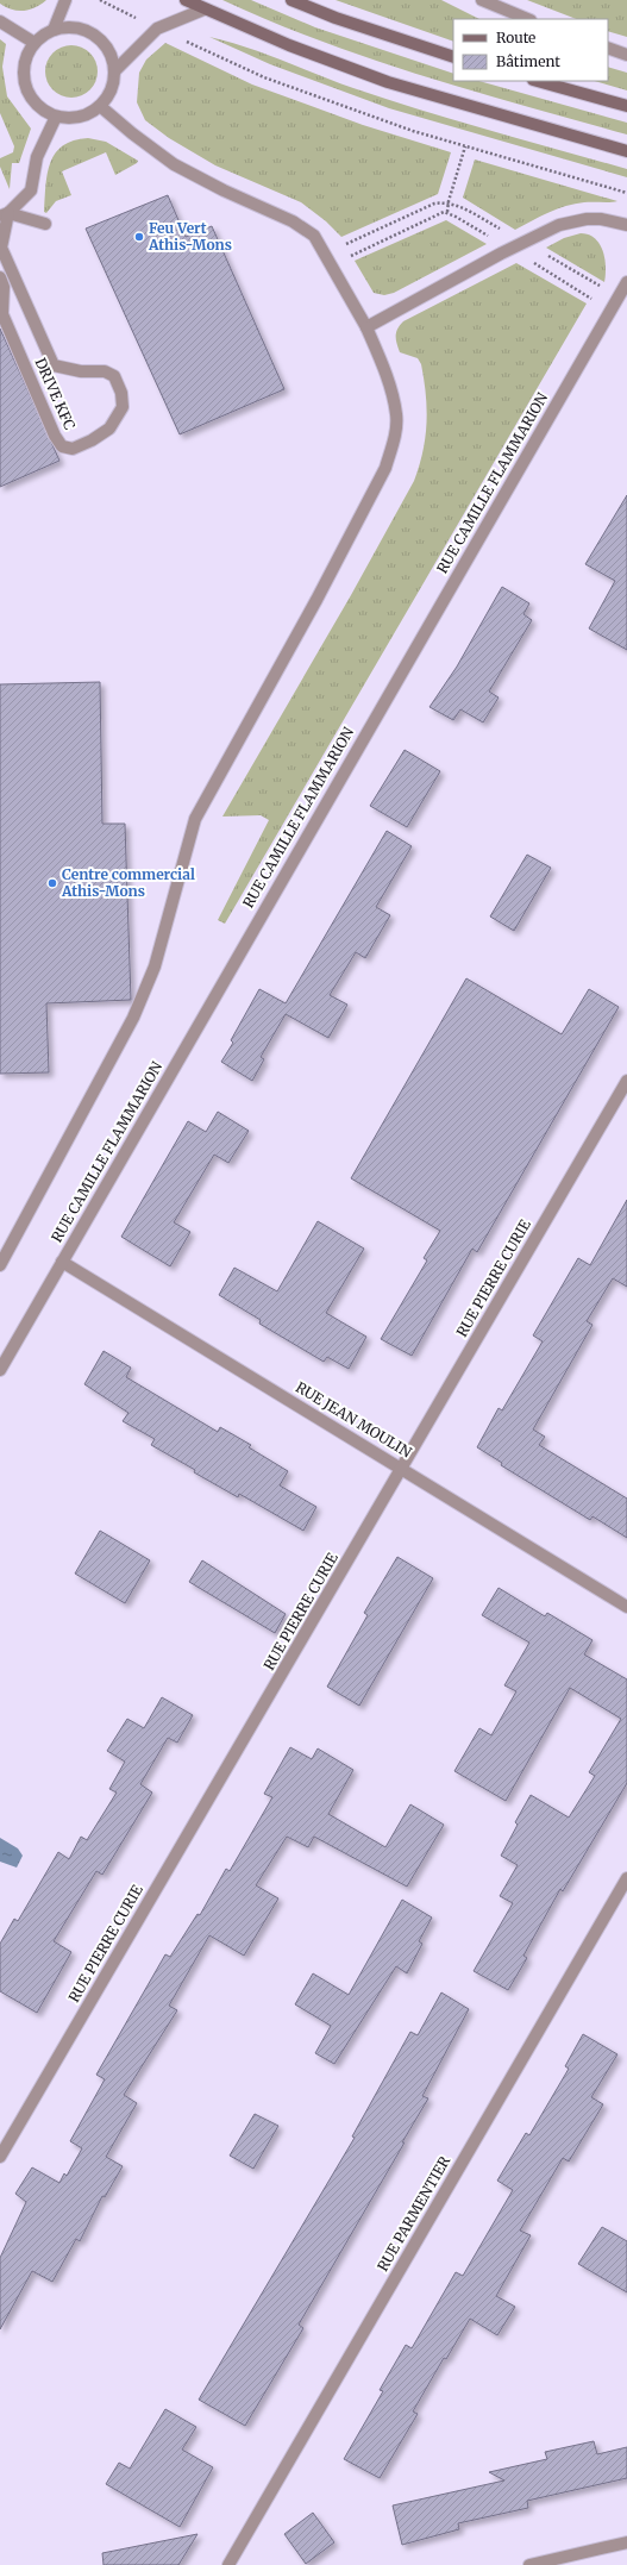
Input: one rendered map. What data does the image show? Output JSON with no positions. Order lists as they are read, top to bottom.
{
  "streets": {
    "street": [
      "DRIVE KFC",
      "RUE CAMILLE FLAMMARION",
      "RUE PIERRE CURIE",
      "RUE JEAN MOULIN",
      "RUE PARMENTIER"
    ]
  },
  "crossings": [
    ["RUE CAMILLE FLAMMARION", "RUE JEAN MOULIN"],
    ["RUE PIERRE CURIE", "RUE JEAN MOULIN"]
  ],
  "places": ["Feu Vert Athis-Mons", "Centre commercial Athis-Mons"],
  "legend": ["Route", "Bâtiment"]
}
